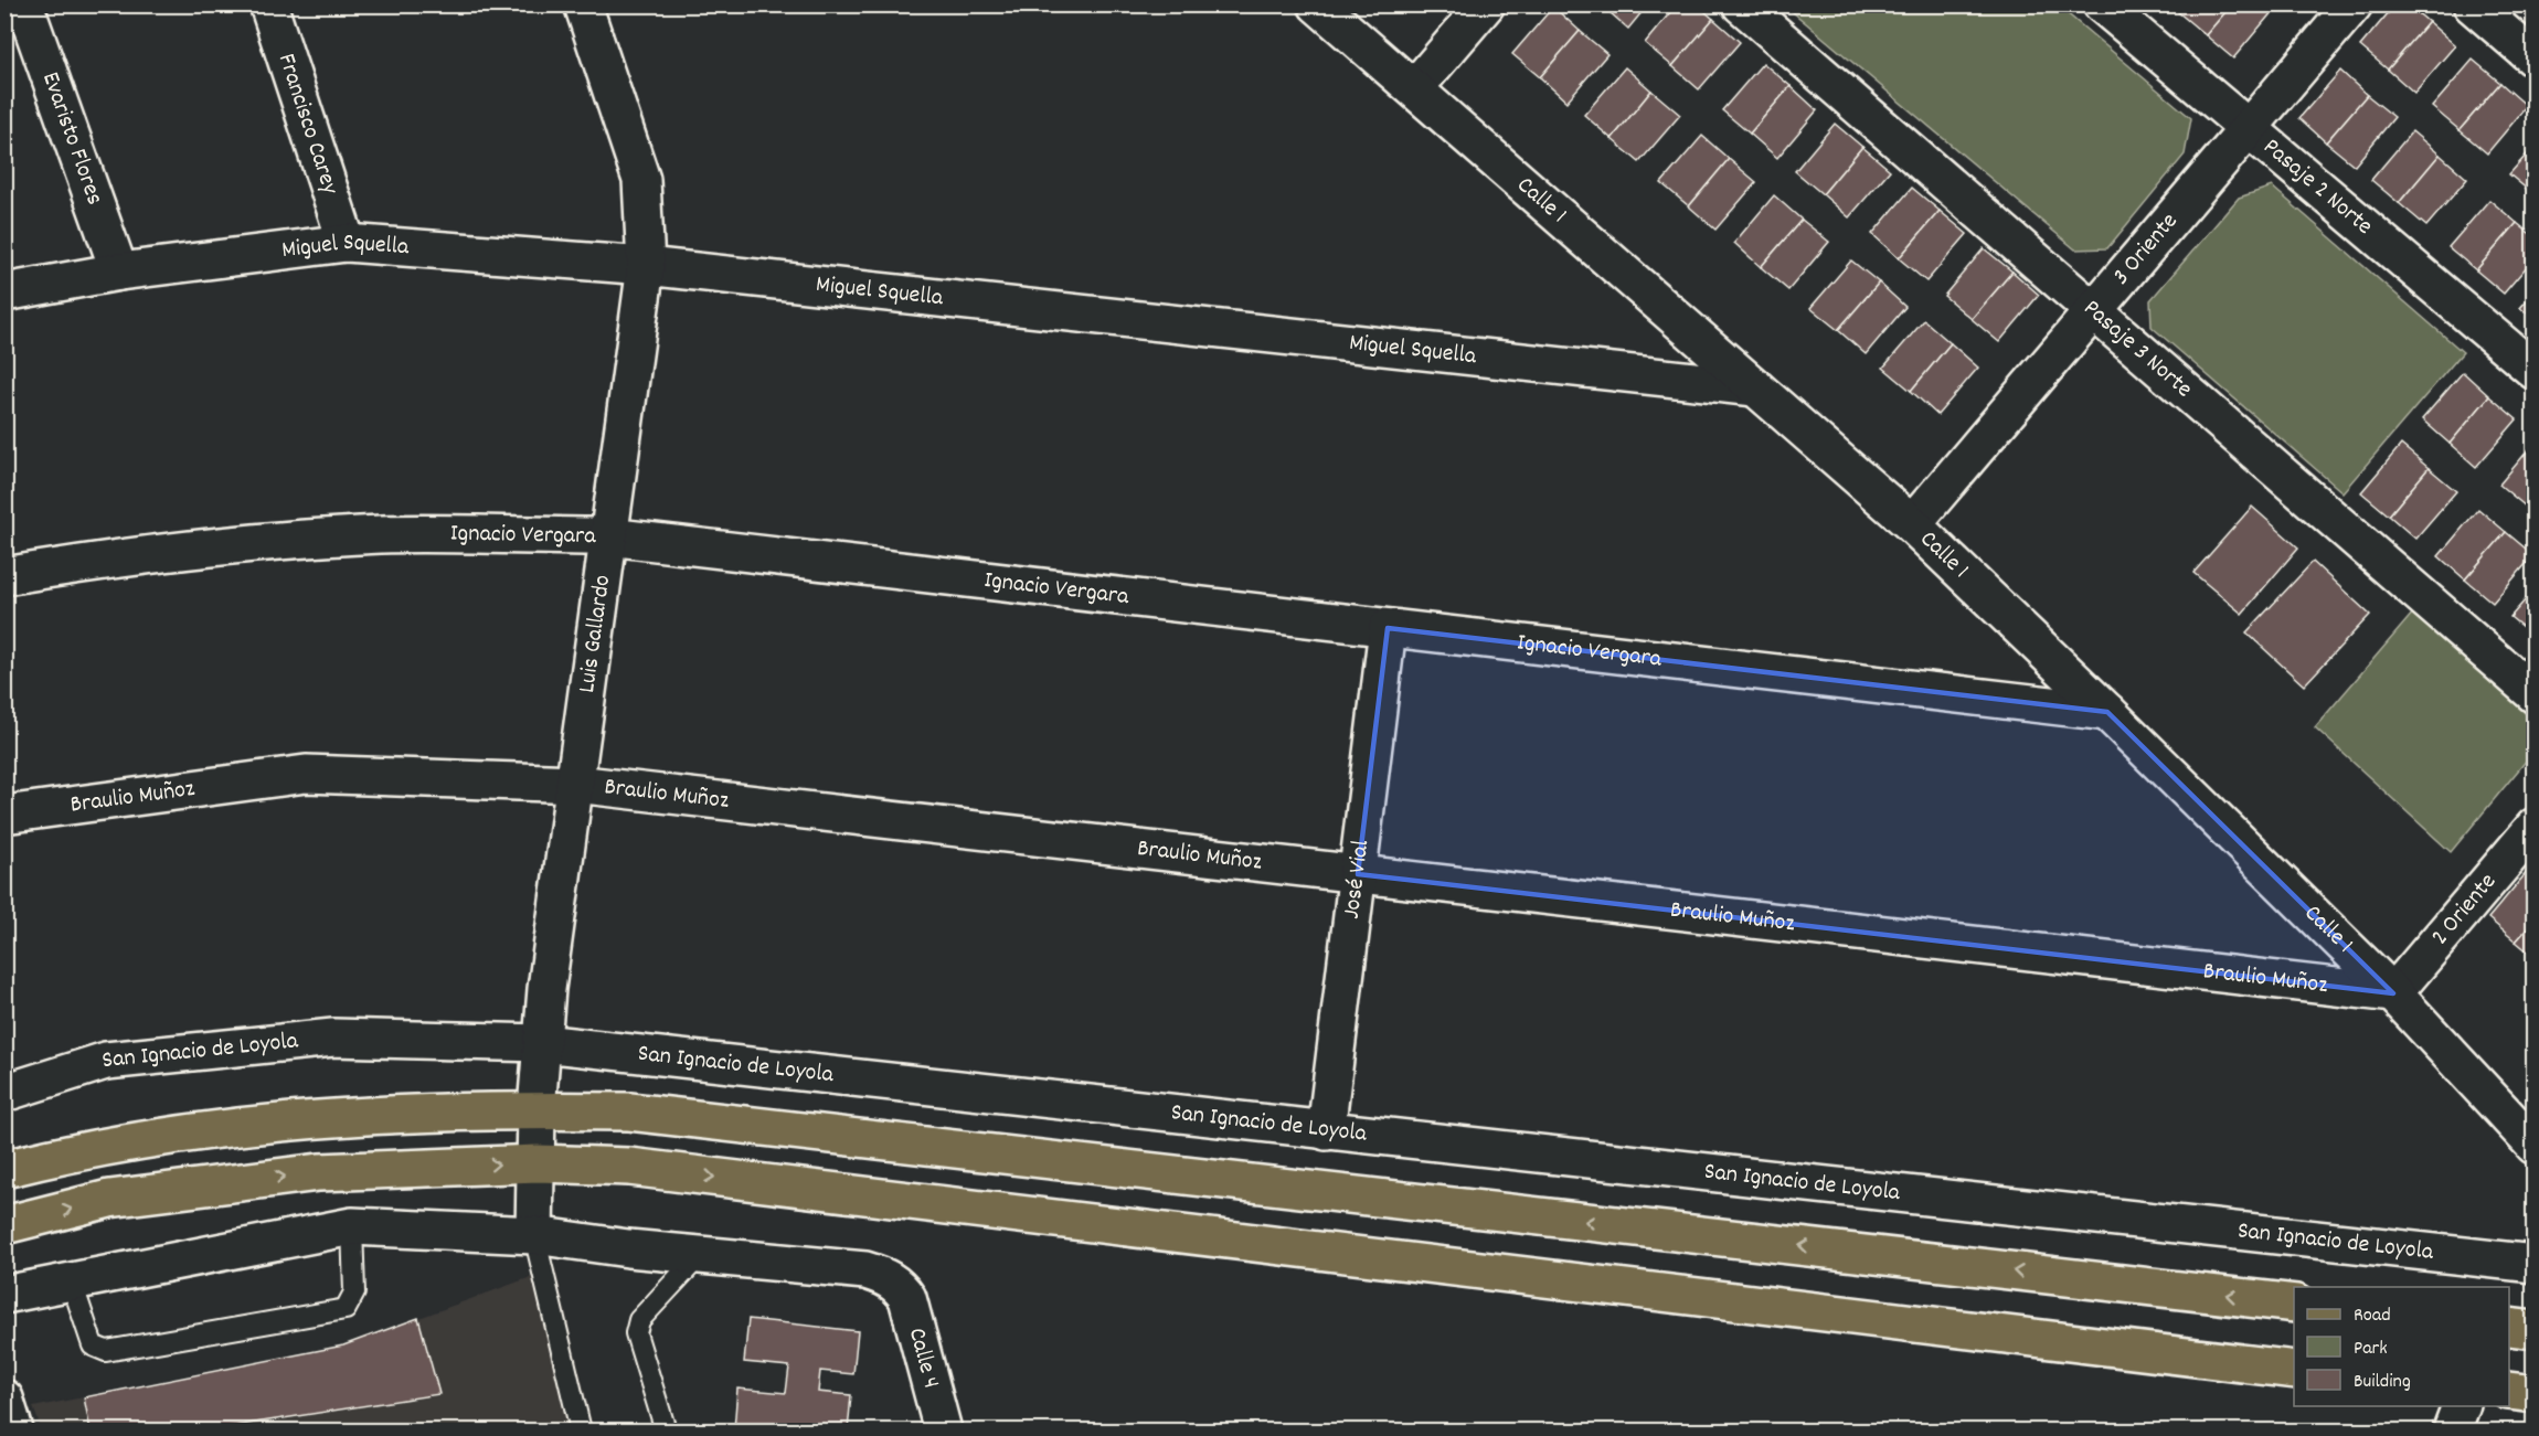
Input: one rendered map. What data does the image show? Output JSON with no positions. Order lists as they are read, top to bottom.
{
  "streets": {
    "street": [
      "Francisco Carey",
      "Evaristo Flores",
      "Pasaje 2 Norte",
      "Calle 1",
      "3 Oriente",
      "Miguel Squella",
      "Pasaje 3 Norte",
      "Ignacio Vergara",
      "Luis Gallardo",
      "Braulio Muñoz",
      "José Vial",
      "2 Oriente",
      "San Ignacio de Loyola",
      "Calle 4"
    ]
  },
  "crossings": [
    ["Francisco Carey", "Miguel Squella"],
    ["Evaristo Flores", "Miguel Squella"],
    ["Pasaje 2 Norte", "3 Oriente"],
    ["Calle 1", "3 Oriente"],
    ["Calle 1", "Miguel Squella"],
    ["Calle 1", "Ignacio Vergara"],
    ["Calle 1", "Braulio Muñoz"],
    ["Calle 1", "2 Oriente"],
    ["3 Oriente", "Pasaje 3 Norte"],
    ["Miguel Squella", "Luis Gallardo"],
    ["Ignacio Vergara", "Luis Gallardo"],
    ["Ignacio Vergara", "José Vial"],
    ["Luis Gallardo", "Braulio Muñoz"],
    ["Luis Gallardo", "San Ignacio de Loyola"],
    ["Braulio Muñoz", "José Vial"],
    ["Braulio Muñoz", "2 Oriente"],
    ["José Vial", "San Ignacio de Loyola"]
  ],
  "legend": ["Road", "Park", "Building"]
}
